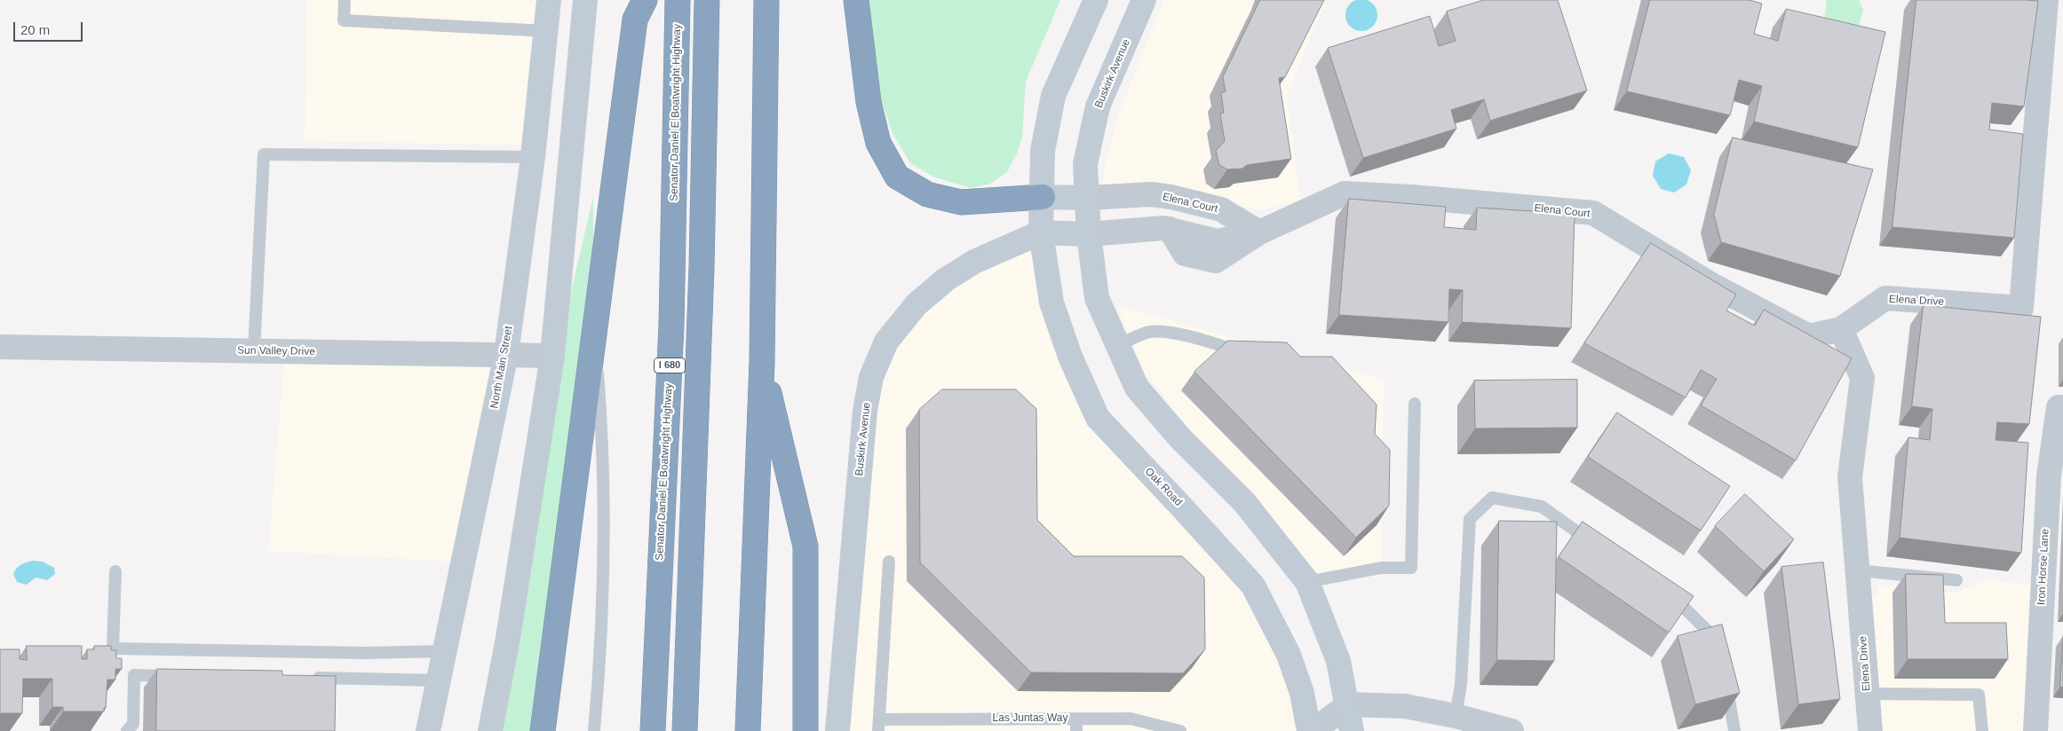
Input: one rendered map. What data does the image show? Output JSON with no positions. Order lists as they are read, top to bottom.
{
  "streets": {
    "highway": ["Senator Daniel E Boatwright Highway", "I 680"],
    "main road": ["Buskirk Avenue", "North Main Street", "Oak Road"],
    "street": [
      "Elena Court",
      "Elena Drive",
      "Sun Valley Drive",
      "Iron Horse Lane"
    ],
    "lane": ["Las Juntas Way"]
  },
  "crossings": [
    ["Buskirk Avenue", "Elena Court"],
    ["Buskirk Avenue", "Oak Road"],
    ["Elena Court", "Elena Drive"],
    ["Sun Valley Drive", "North Main Street"]
  ],
  "scale_bar": "20 m"
}
